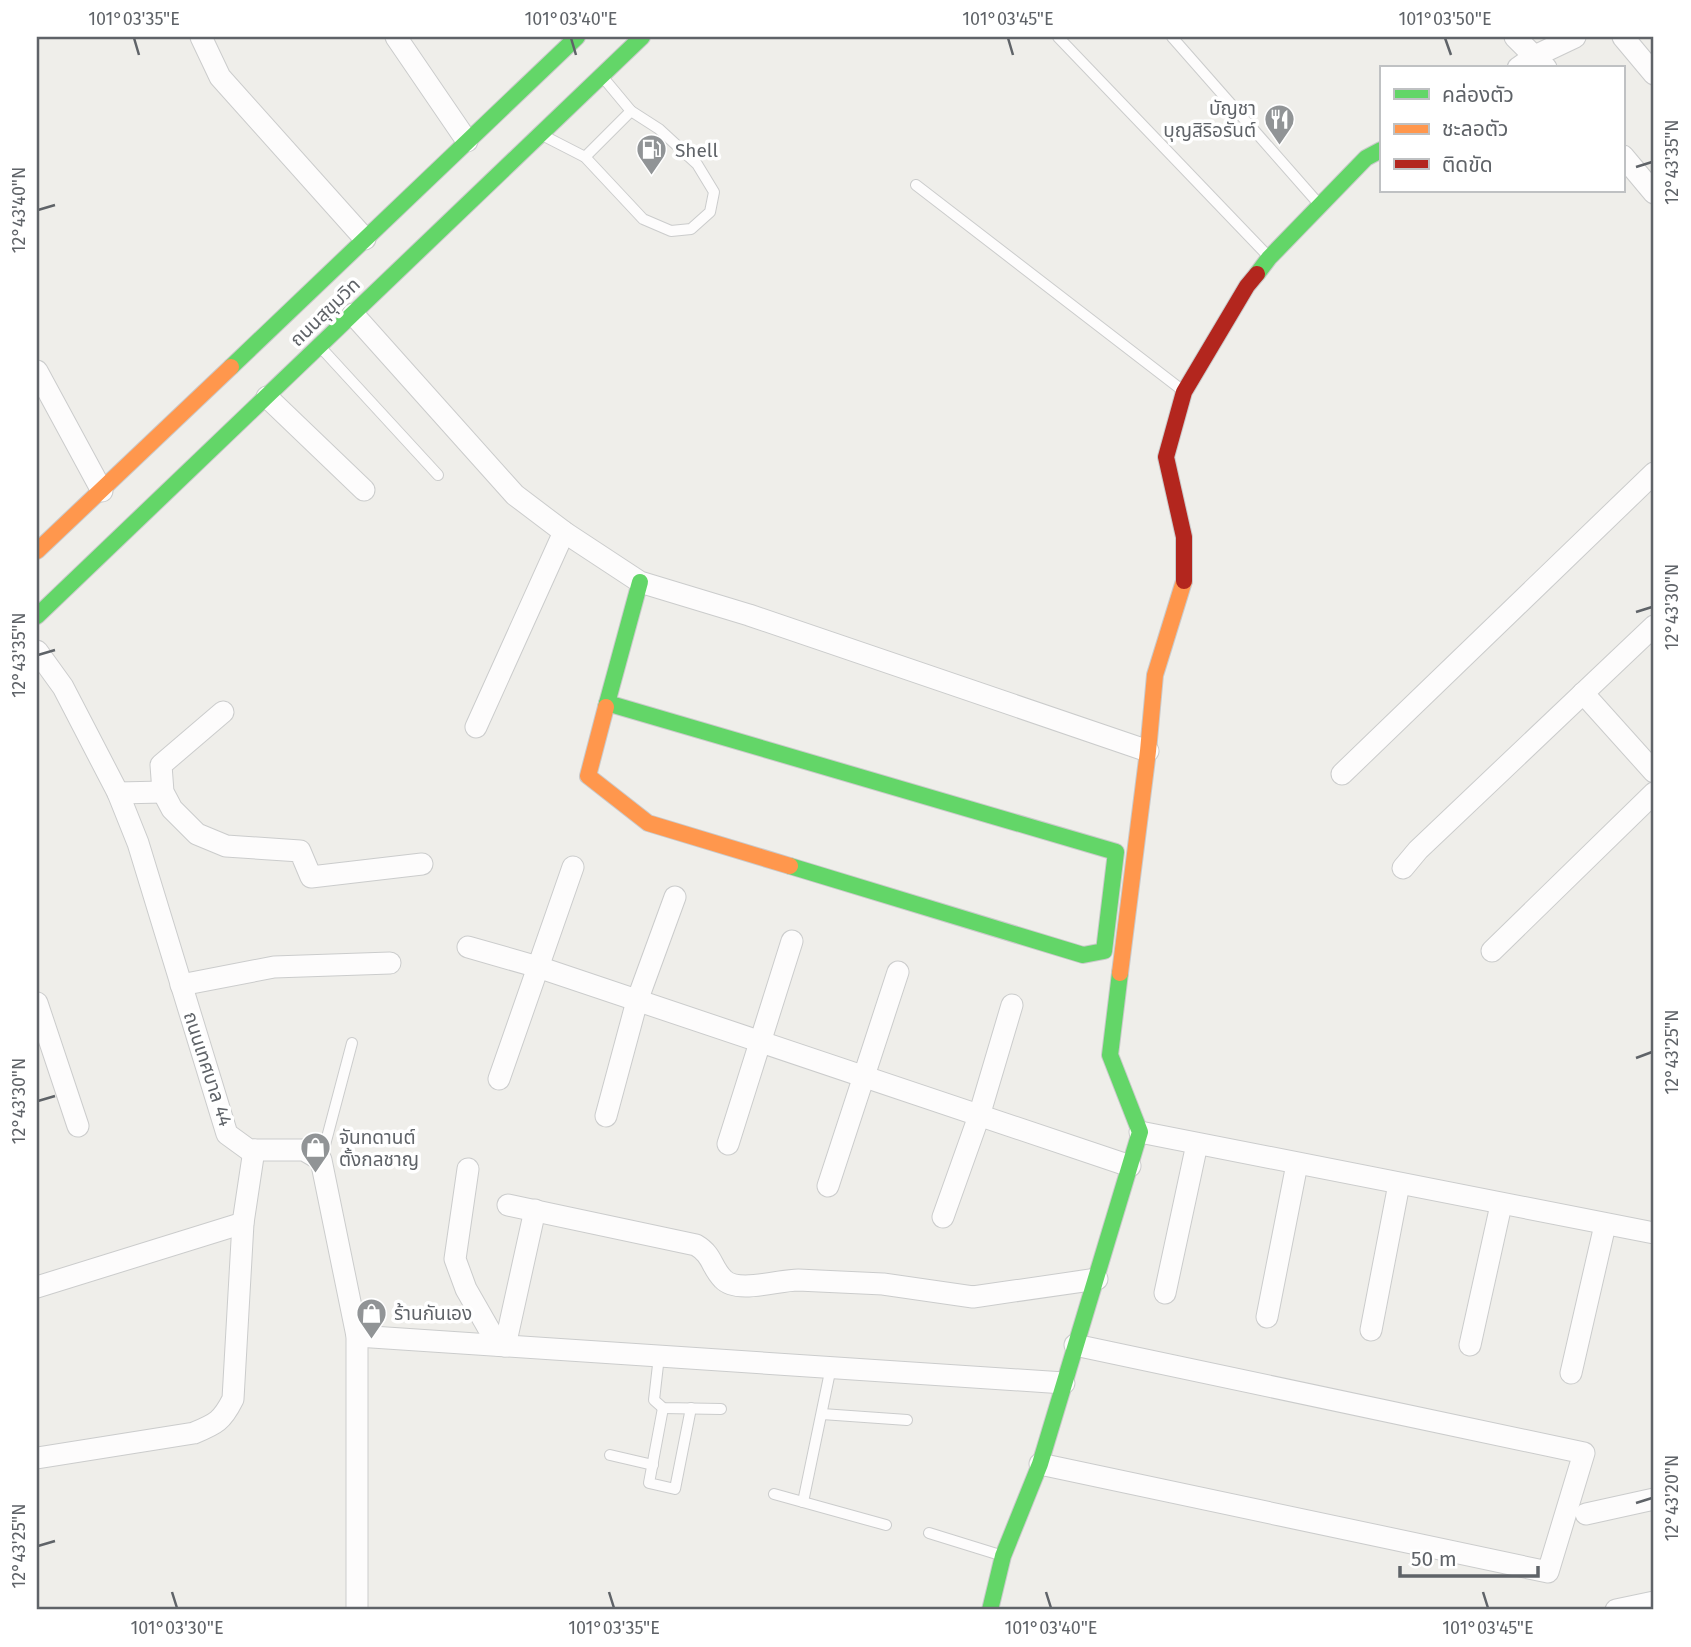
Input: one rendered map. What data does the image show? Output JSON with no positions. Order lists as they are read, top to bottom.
{
  "streets": {
    "main road": ["ถนนสุขุมวิท"],
    "street": ["ถนนเทศบาล 44"]
  },
  "places": {
    "restaurant": ["บัญชา บุญสิริอรันต์"],
    "fuel station": ["Shell"],
    "shop": ["จันทดานต์ ตั้งกลชาญ", "ร้านกันเอง"]
  },
  "legend": ["คล่องตัว", "ชะลอตัว", "ติดขัด"],
  "scale_bar": "50 m",
  "coordinates": [
    "101°03'35\"E",
    "101°03'40\"E",
    "101°03'45\"E",
    "101°03'50\"E",
    "12°43'35\"N",
    "12°43'40\"N",
    "12°43'30\"N",
    "12°43'25\"N",
    "12°43'20\"N",
    "101°03'30\"E"
  ]
}
